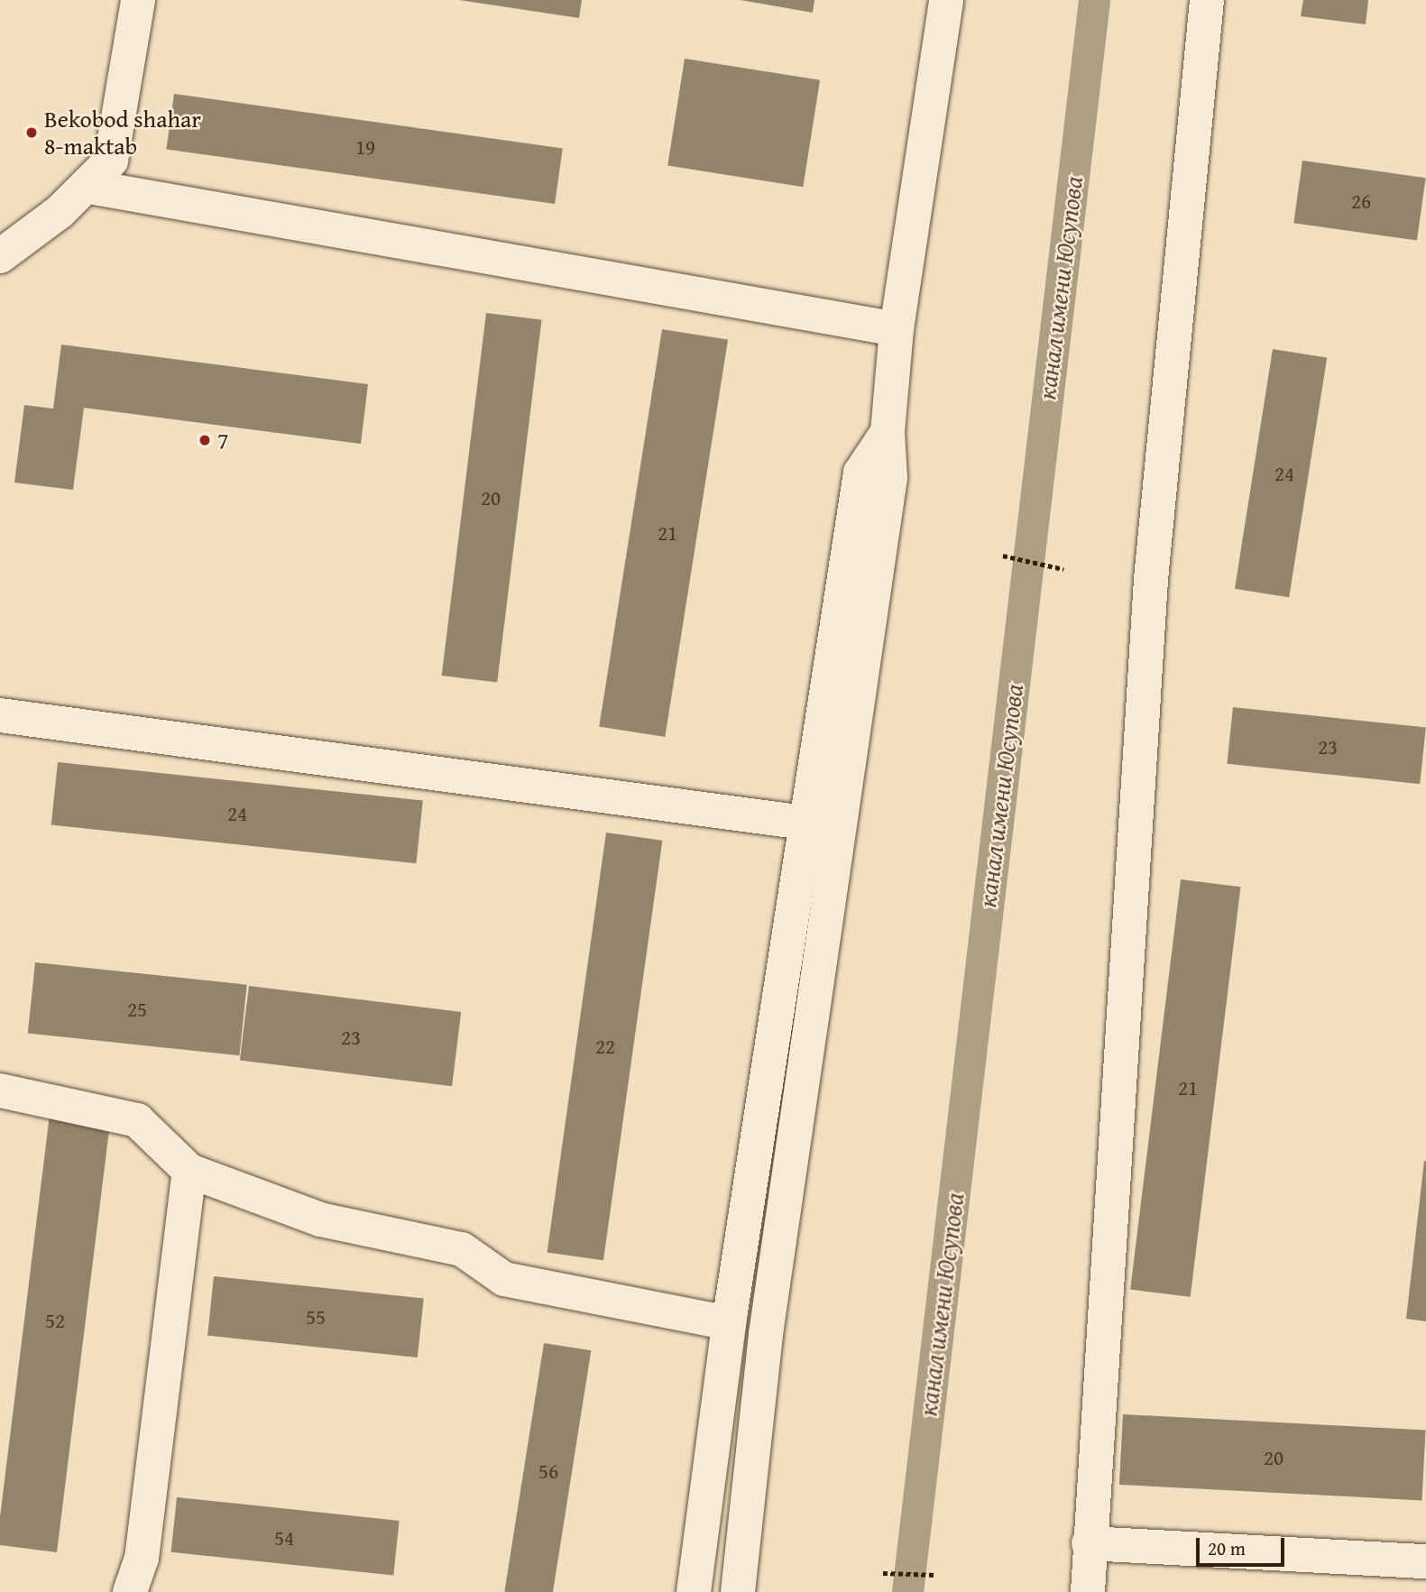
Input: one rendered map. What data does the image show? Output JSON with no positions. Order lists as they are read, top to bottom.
{
  "water": ["канал имени Юсупова"],
  "places": ["Bekobod shahar 8-maktab", "7"],
  "house_numbers": [
    "19",
    "26",
    "24",
    "20",
    "21",
    "23",
    "24",
    "25",
    "23",
    "22",
    "21",
    "55",
    "52",
    "20",
    "56",
    "54"
  ],
  "scale_bar": "20 m"
}
